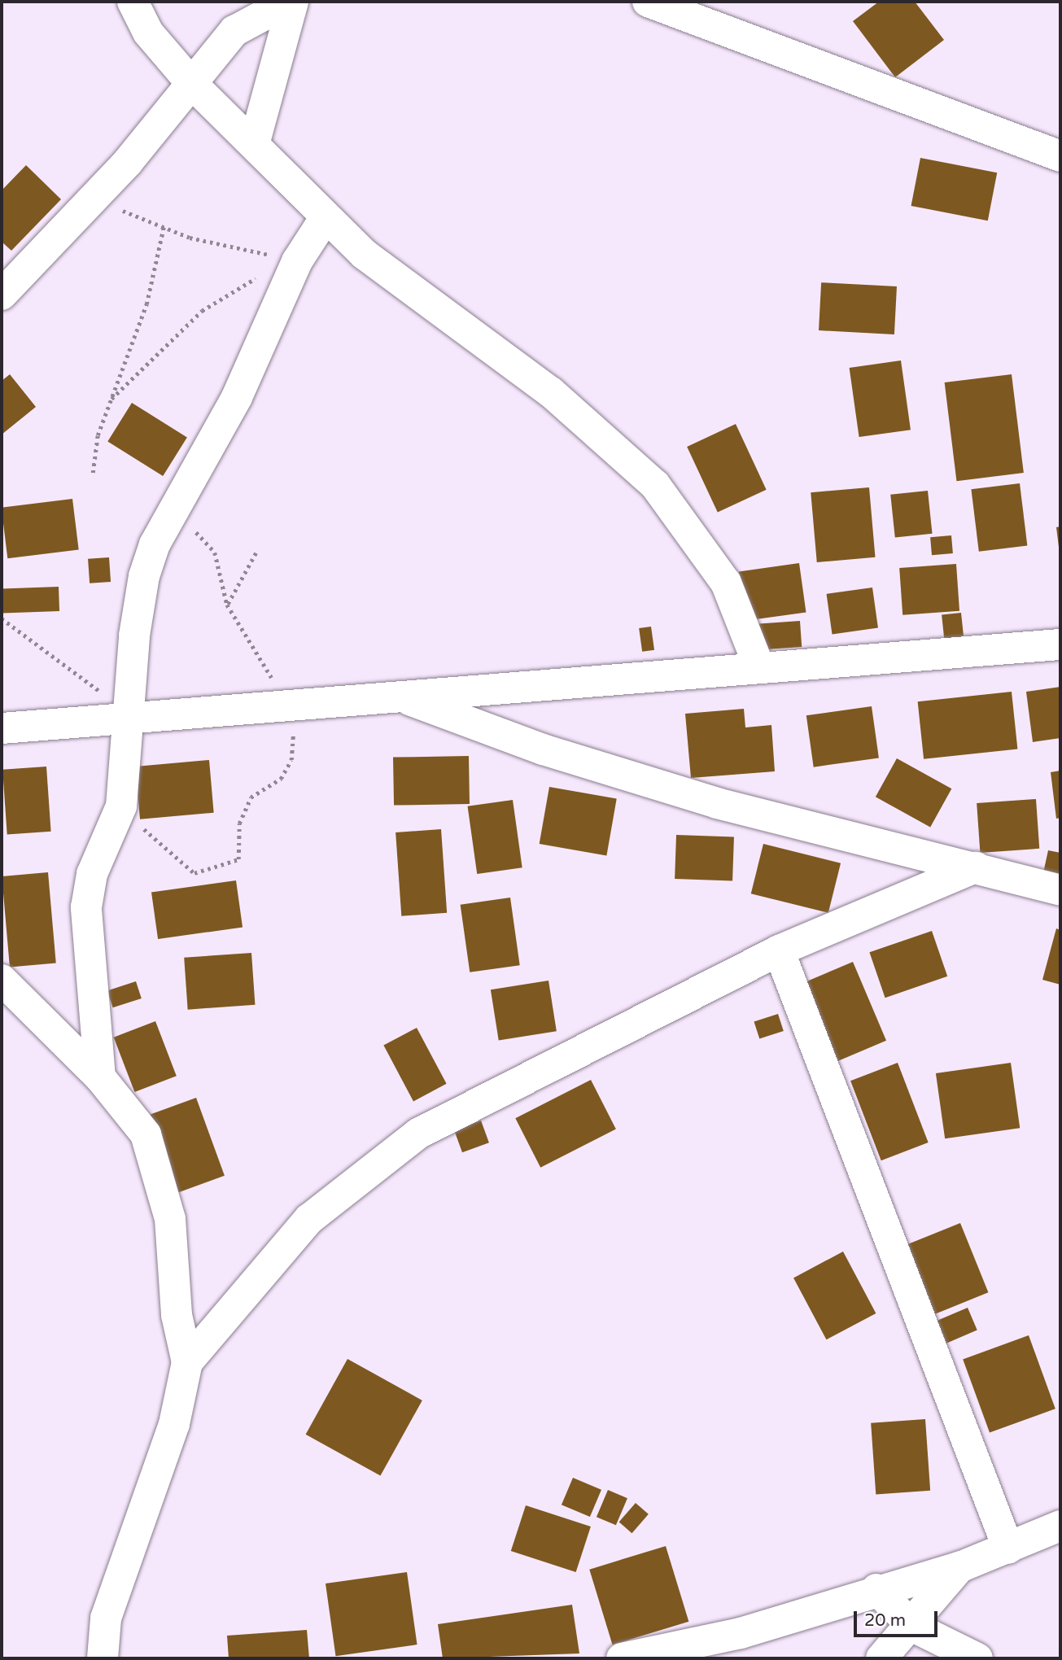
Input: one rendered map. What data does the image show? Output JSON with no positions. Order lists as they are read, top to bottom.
{
  "scale_bar": "20 m"
}
